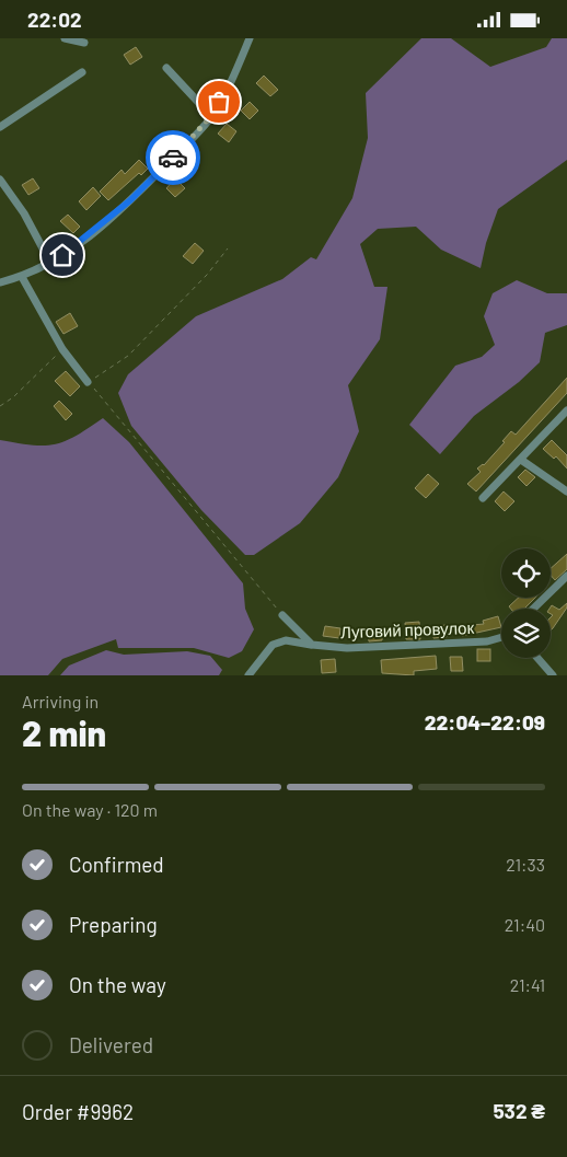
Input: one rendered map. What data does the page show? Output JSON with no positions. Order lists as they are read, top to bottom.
{
  "streets": {
    "street": ["Луговий провулок"]
  },
  "page": {
    "status": "22:02",
    "heading": ["2 min", "Arriving in", "22:04–22:09"],
    "panel": ["Order #9962", "532 ₴"],
    "bar": "On the way · 120 m",
    "list": [
      ["Confirmed", "21:33"],
      ["Preparing", "21:40"],
      ["On the way", "21:41"],
      "Delivered"
    ]
  }
}
